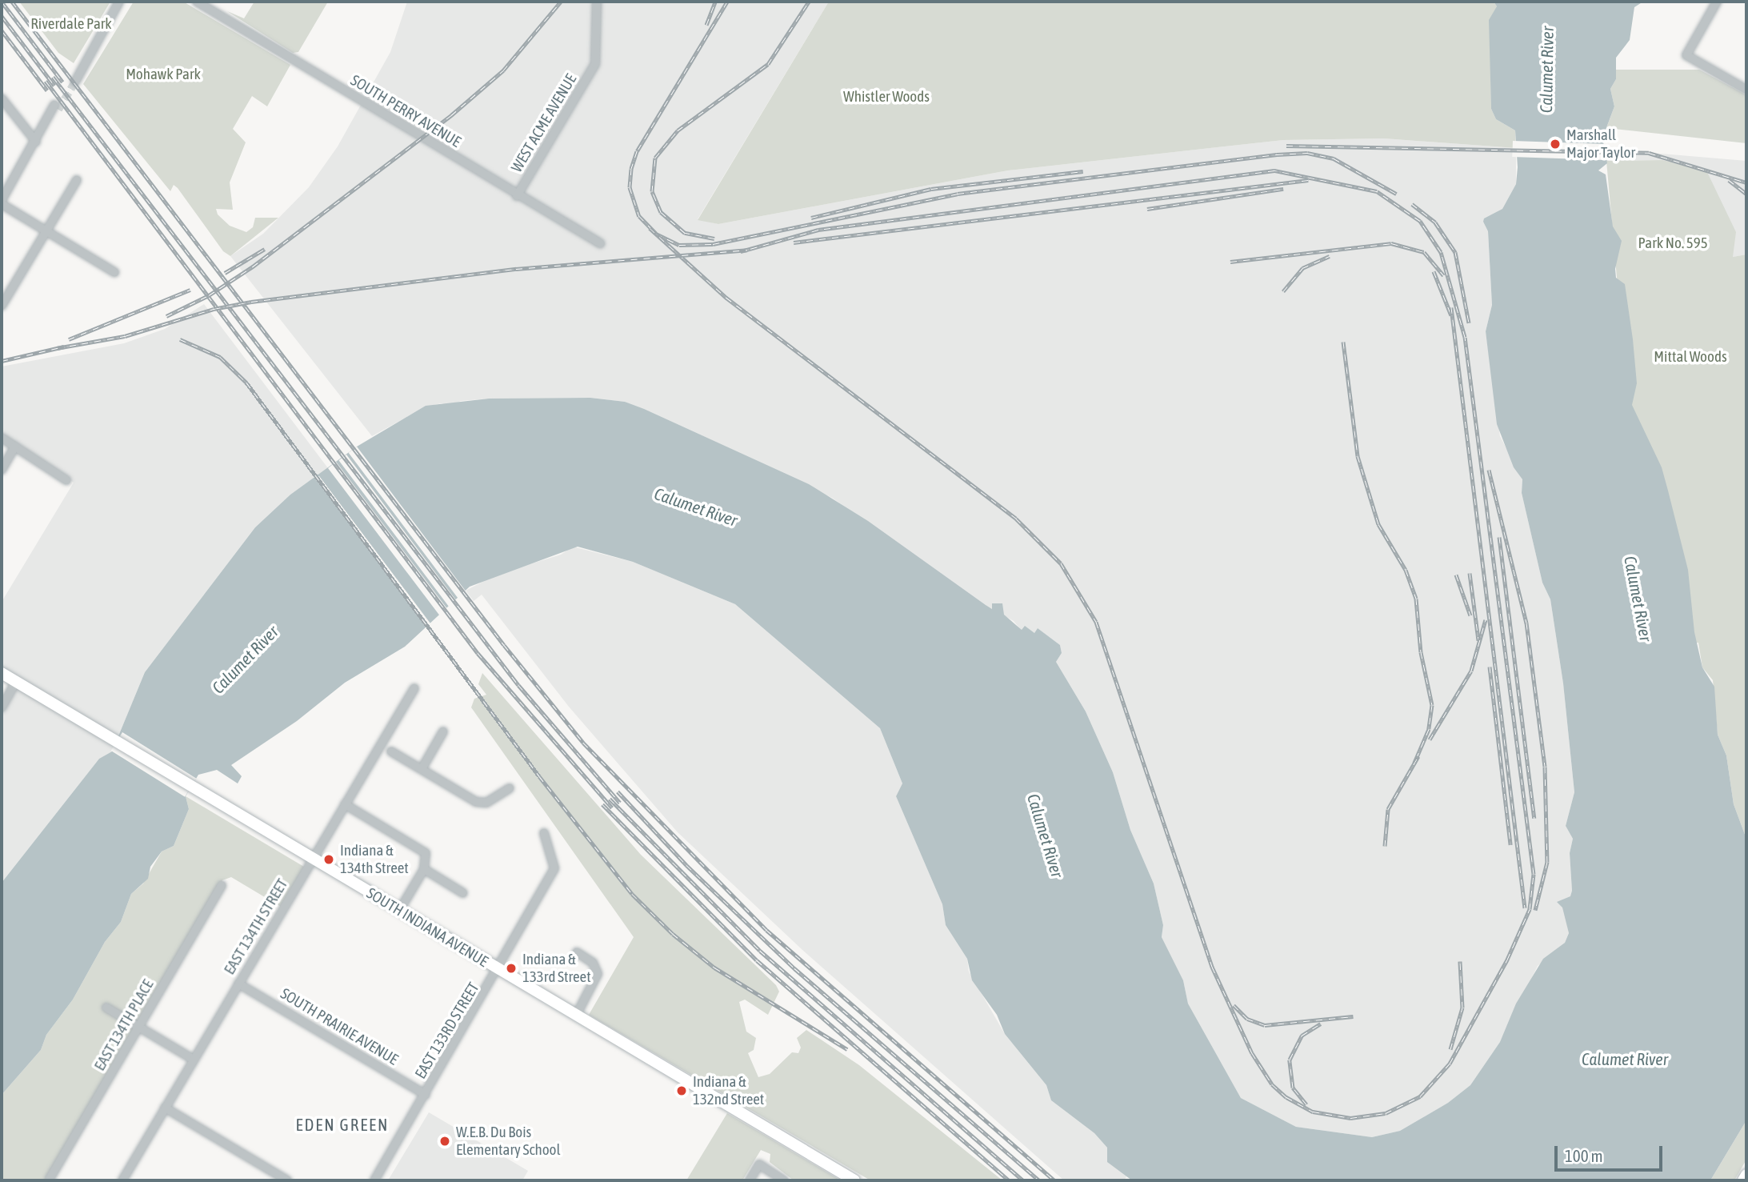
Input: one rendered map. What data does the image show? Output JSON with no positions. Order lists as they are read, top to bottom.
{
  "streets": {
    "main road": ["SOUTH INDIANA AVENUE"],
    "street": [
      "SOUTH PERRY AVENUE",
      "WEST ACME AVENUE",
      "EAST 134TH STREET",
      "EAST 134TH PLACE",
      "SOUTH PRAIRIE AVENUE",
      "EAST 133RD STREET"
    ]
  },
  "crossings": [
    ["SOUTH PERRY AVENUE", "WEST ACME AVENUE"],
    ["EAST 134TH STREET", "SOUTH INDIANA AVENUE"],
    ["EAST 134TH STREET", "SOUTH PRAIRIE AVENUE"],
    ["SOUTH INDIANA AVENUE", "EAST 133RD STREET"],
    ["SOUTH PRAIRIE AVENUE", "EAST 133RD STREET"]
  ],
  "districts": ["EDEN GREEN"],
  "water": ["Calumet River"],
  "parks": [
    "Riverdale Park",
    "Mohawk Park",
    "Whistler Woods",
    "Park No. 595",
    "Mittal Woods"
  ],
  "places": [
    "Marshall Major Taylor",
    "Indiana & 134th Street",
    "Indiana & 133rd Street",
    "Indiana & 132nd Street",
    "W.E.B. Du Bois Elementary School"
  ],
  "scale_bar": "100 m"
}
